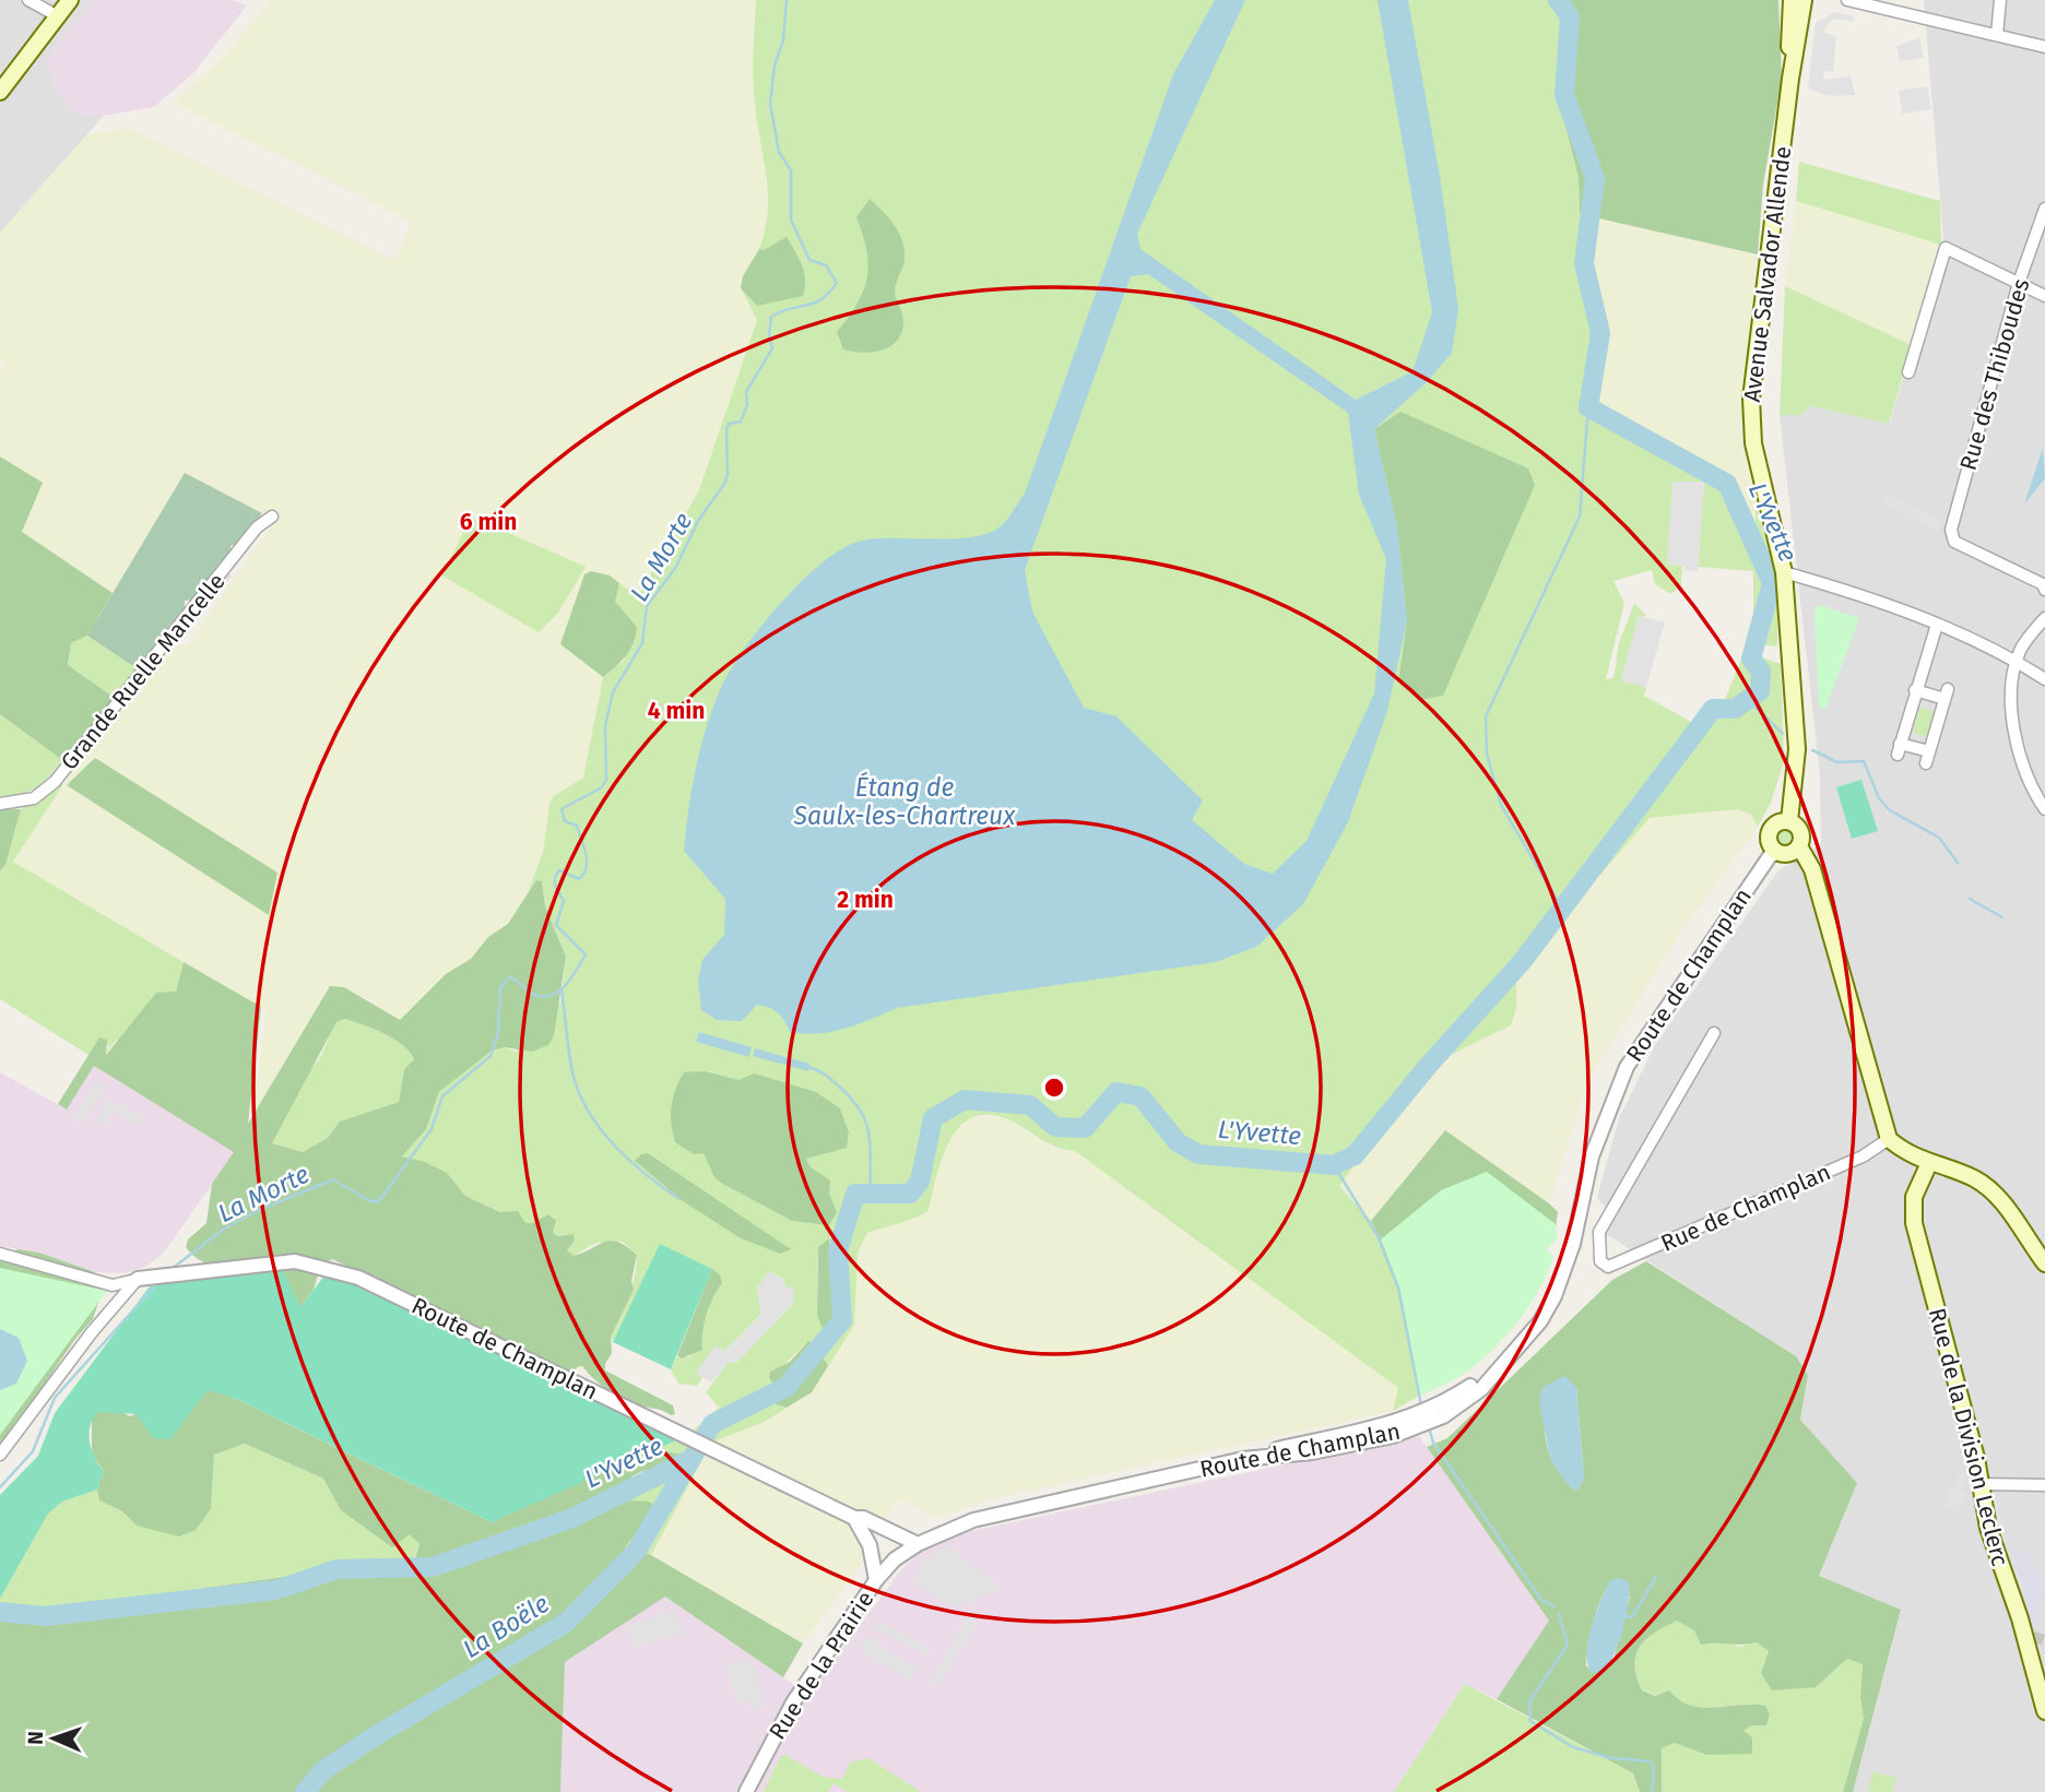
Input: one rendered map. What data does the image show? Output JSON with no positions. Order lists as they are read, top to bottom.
{
  "streets": {
    "main road": ["Avenue Salvador Allende", "Rue de la Division Leclerc"],
    "street": [
      "Rue des Thiboudes",
      "Grande Ruelle Mancelle",
      "Route de Champlan",
      "Rue de Champlan",
      "Rue de la Prairie"
    ]
  },
  "crossings": [
    ["Avenue Salvador Allende", "Route de Champlan"],
    ["Route de Champlan", "Rue de la Prairie"]
  ],
  "water": [
    "L'Yvette",
    "La Morte",
    "Étang de Saulx-les-Chartreux",
    "La Boële"
  ],
  "north": "left",
  "rings": ["6 min", "4 min", "2 min"]
}
